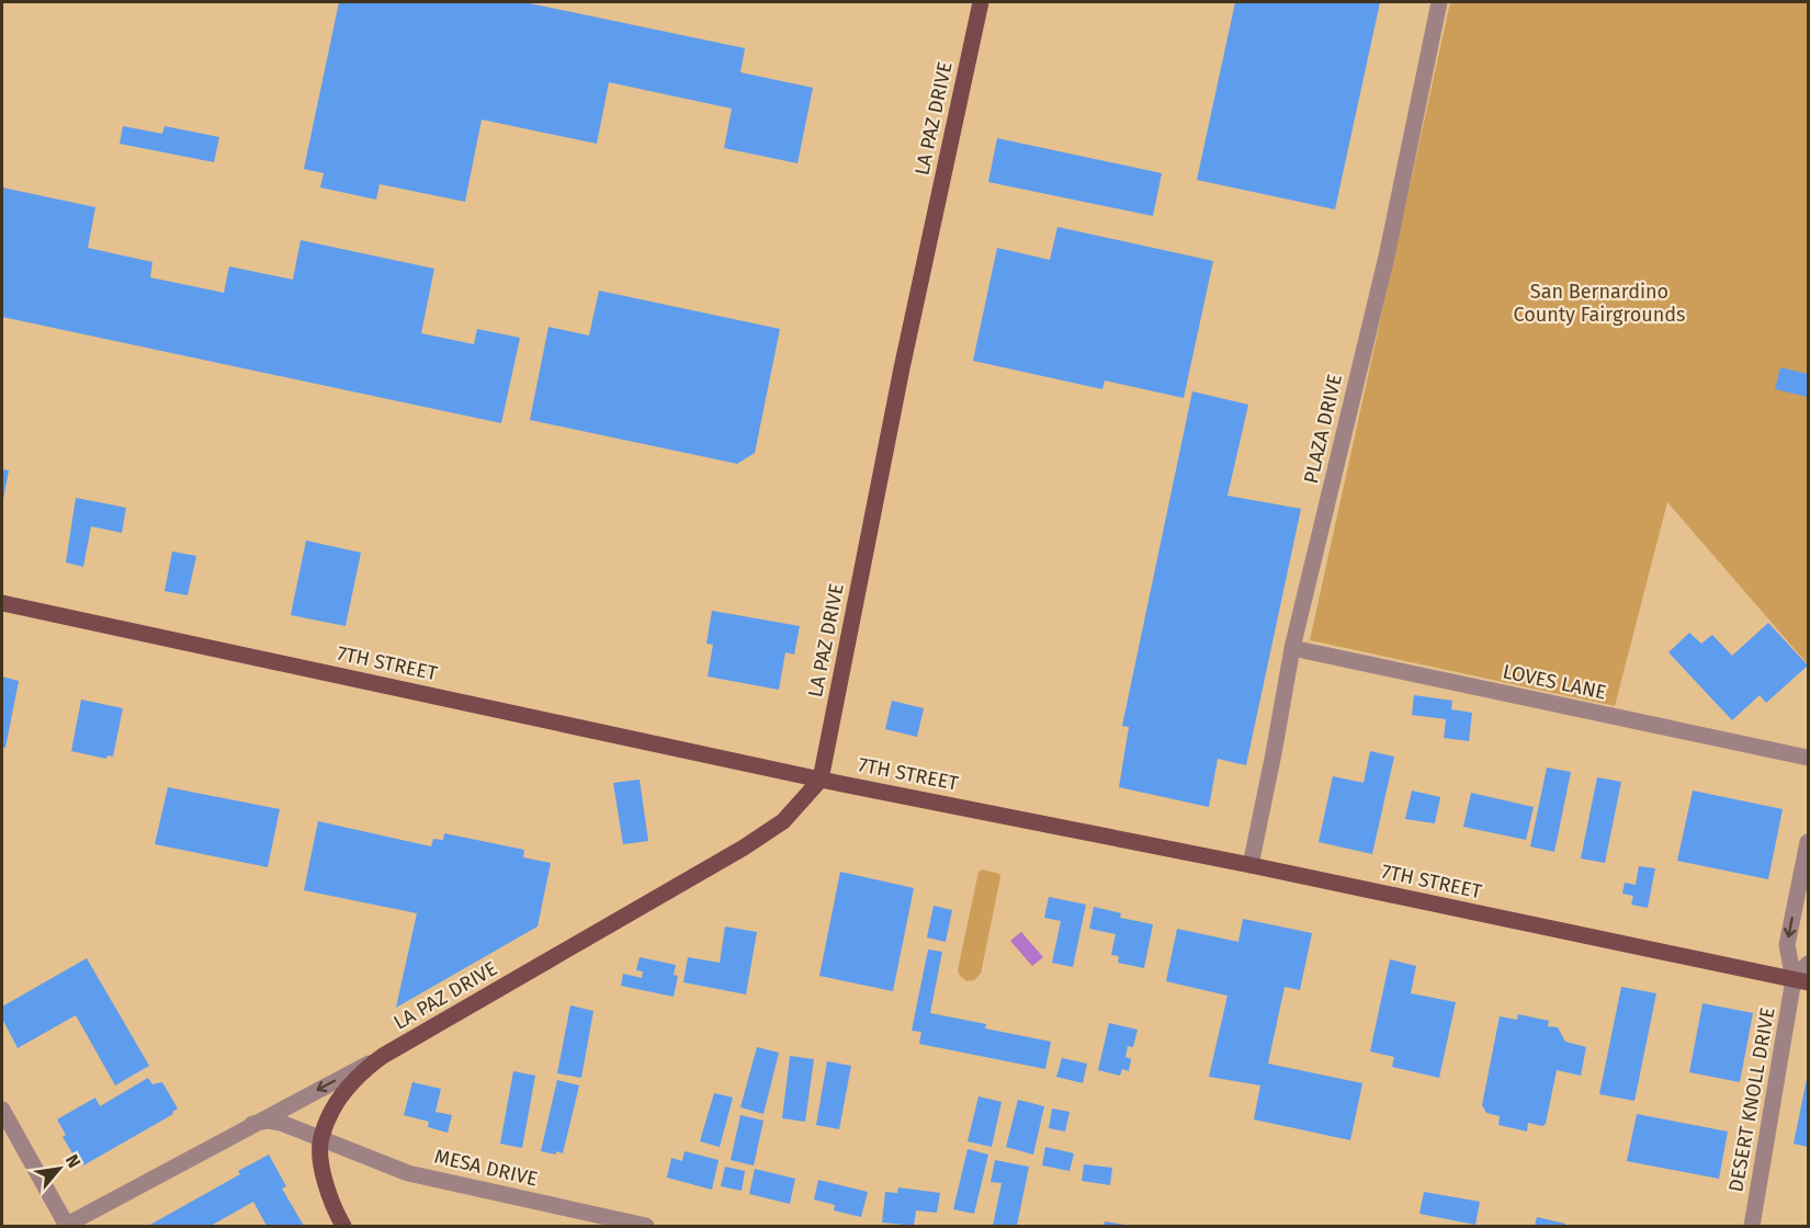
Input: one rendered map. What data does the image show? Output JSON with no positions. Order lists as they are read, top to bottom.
{
  "streets": {
    "main road": ["LA PAZ DRIVE", "7TH STREET"],
    "street": [
      "PLAZA DRIVE",
      "LOVES LANE",
      "DESERT KNOLL DRIVE",
      "MESA DRIVE"
    ]
  },
  "crossings": [
    ["LA PAZ DRIVE", "7TH STREET"],
    ["LA PAZ DRIVE", "MESA DRIVE"],
    ["PLAZA DRIVE", "7TH STREET"],
    ["PLAZA DRIVE", "LOVES LANE"],
    ["7TH STREET", "DESERT KNOLL DRIVE"]
  ],
  "one_way": ["DESERT KNOLL DRIVE"],
  "parks": ["San Bernardino County Fairgrounds"],
  "north": "top right"
}
